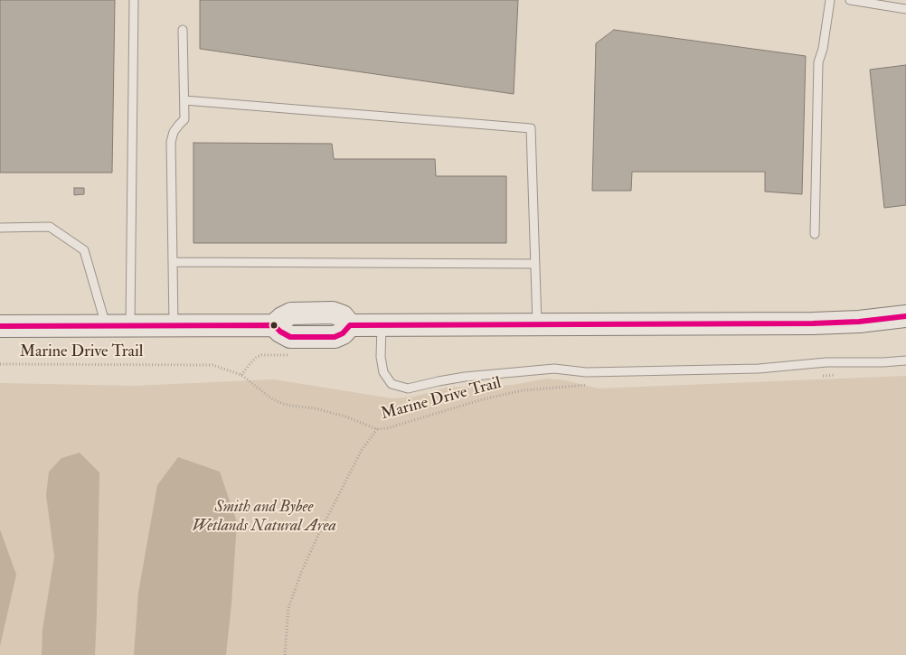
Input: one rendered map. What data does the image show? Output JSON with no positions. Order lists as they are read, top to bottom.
{
  "streets": {
    "path": ["Marine Drive Trail"]
  },
  "parks": ["Smith and Bybee Wetlands Natural Area"]
}
